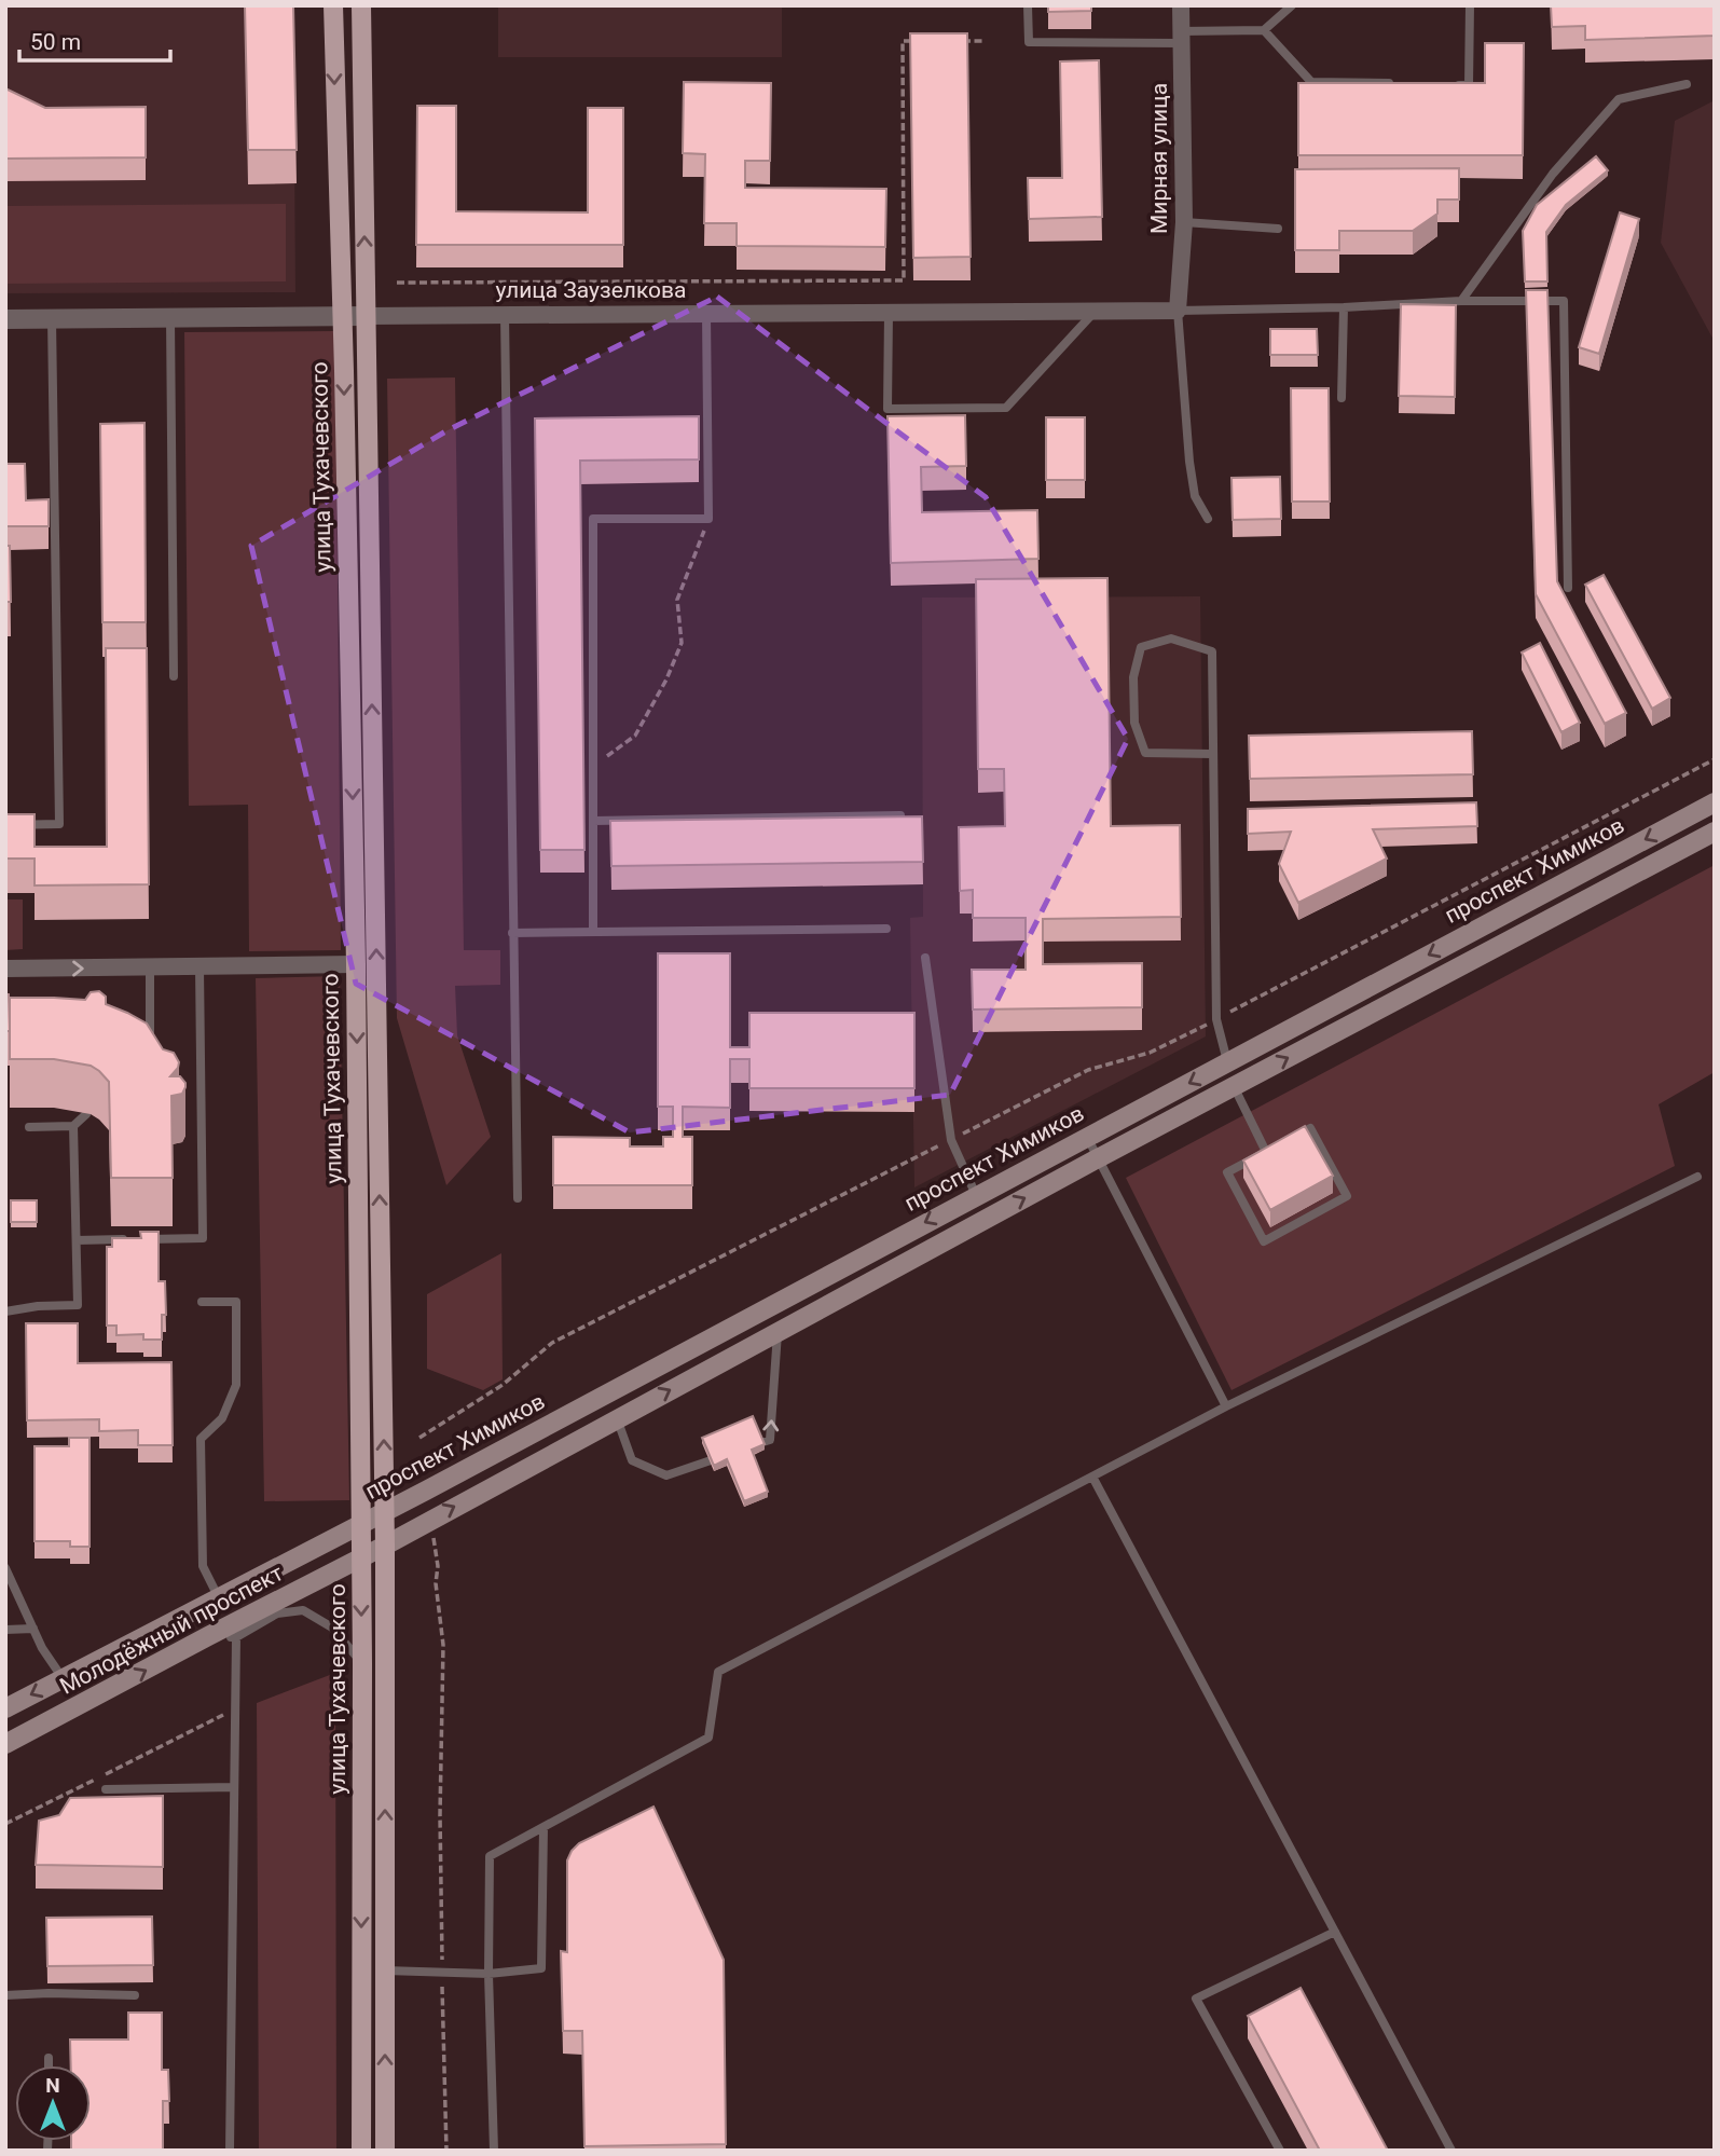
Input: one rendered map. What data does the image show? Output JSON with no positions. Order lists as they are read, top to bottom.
{
  "streets": {
    "main road": ["улица Тухачевского", "проспект Химиков", "Молодёжный проспект"],
    "street": ["Мирная улица", "улица Заузелкова"]
  },
  "crossings": [
    ["Мирная улица", "улица Заузелкова"],
    ["улица Заузелкова", "улица Тухачевского"],
    ["улица Тухачевского", "проспект Химиков"],
    ["улица Тухачевского", "Молодёжный проспект"],
    ["проспект Химиков", "Молодёжный проспект"]
  ],
  "scale_bar": "50 m",
  "north": "top"
}
